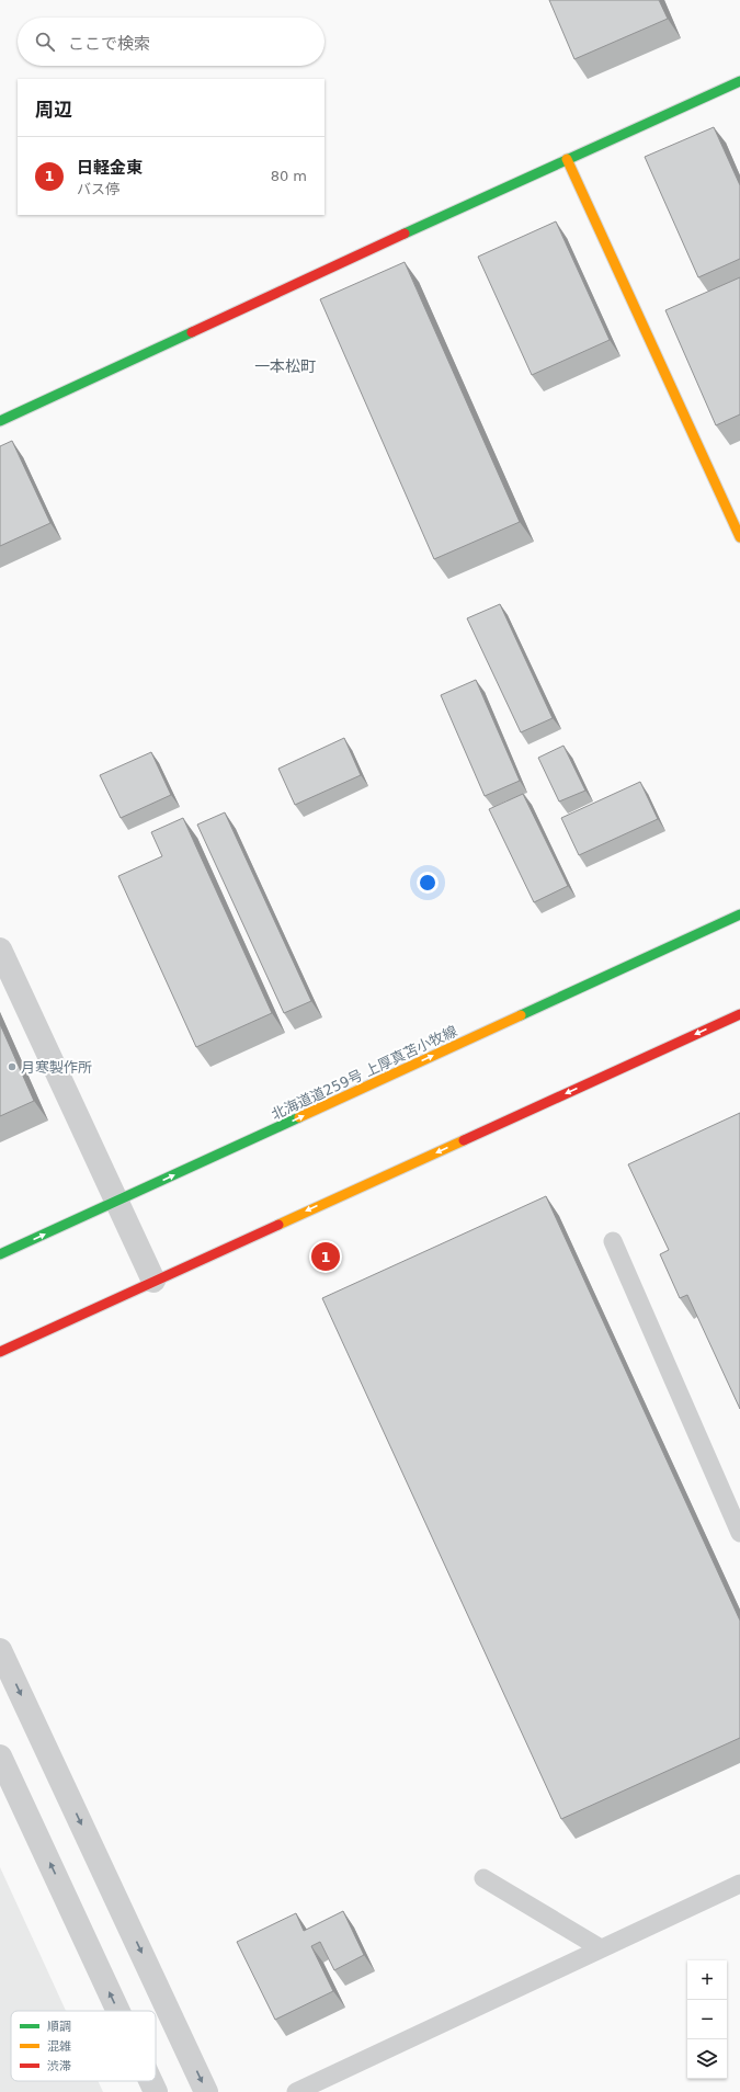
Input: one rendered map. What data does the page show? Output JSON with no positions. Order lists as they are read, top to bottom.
{
  "streets": {
    "main road": ["北海道道259号 上厚真苫小牧線"]
  },
  "districts": ["一本松町"],
  "places": ["月寒製作所"],
  "legend": ["順調", "混雑", "渋滞"],
  "page": {
    "search": "ここで検索",
    "heading": "周辺",
    "list": [
      {
        "mark": "1",
        "name": "日軽金東",
        "note": "バス停",
        "value": "80 m"
      }
    ],
    "pins": "1",
    "map_buttons": ["+", "−"]
  }
}
